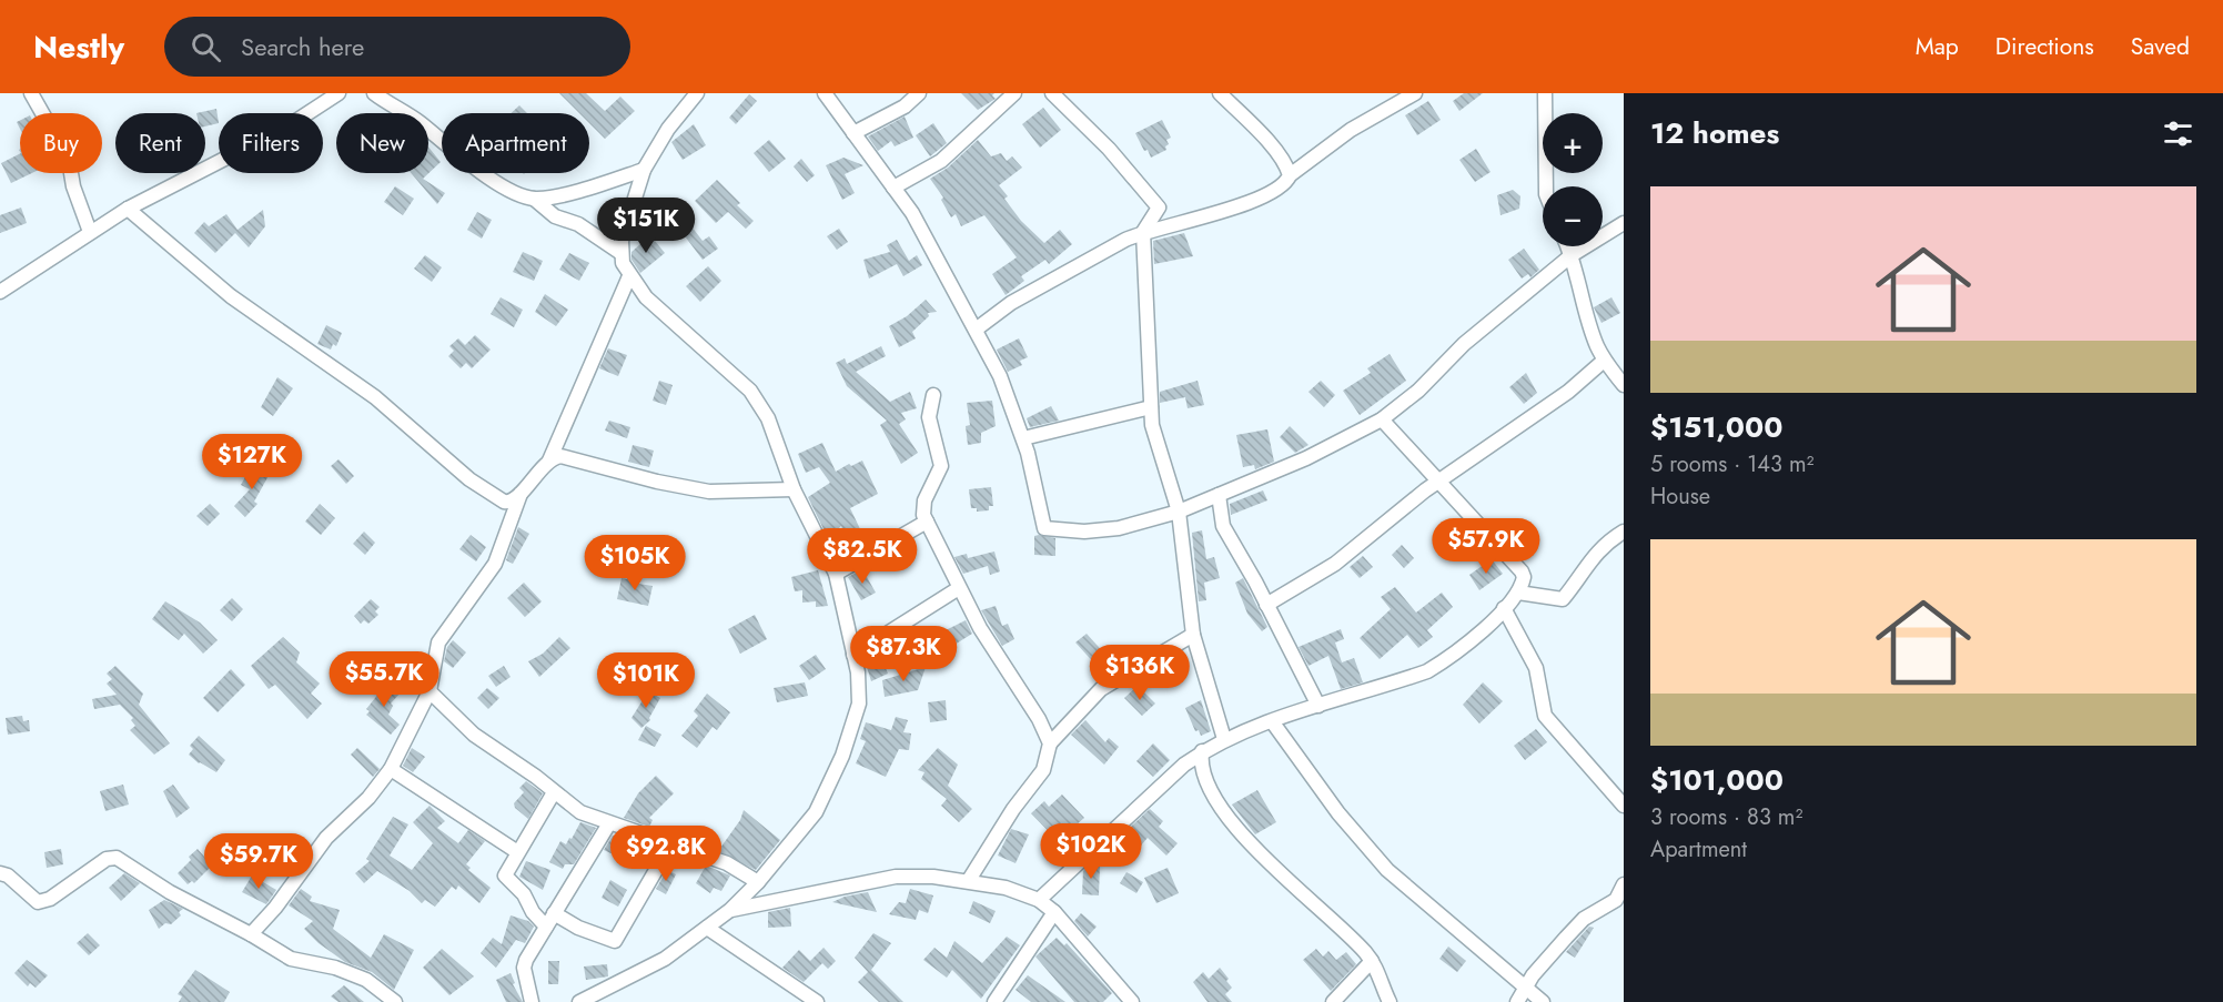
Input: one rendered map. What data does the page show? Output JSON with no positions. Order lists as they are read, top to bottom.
{
  "page": {
    "header": "Nestly",
    "search": "Search here",
    "nav": ["Map", "Directions", "Saved"],
    "heading": "12 homes",
    "map_buttons": ["+", "−"],
    "chip": [
      "Buy",
      "Rent",
      "Filters",
      "New",
      "Apartment"
    ],
    "list": [
      {
        "name": "$151,000",
        "note": "5 rooms · 143 m² · House"
      },
      {
        "name": "$101,000",
        "note": "3 rooms · 83 m² · Apartment"
      }
    ],
    "price": [
      "$151K",
      "$127K",
      "$57.9K",
      "$82.5K",
      "$105K",
      "$87.3K",
      "$136K",
      "$55.7K",
      "$101K",
      "$102K",
      "$92.8K",
      "$59.7K"
    ]
  }
}
